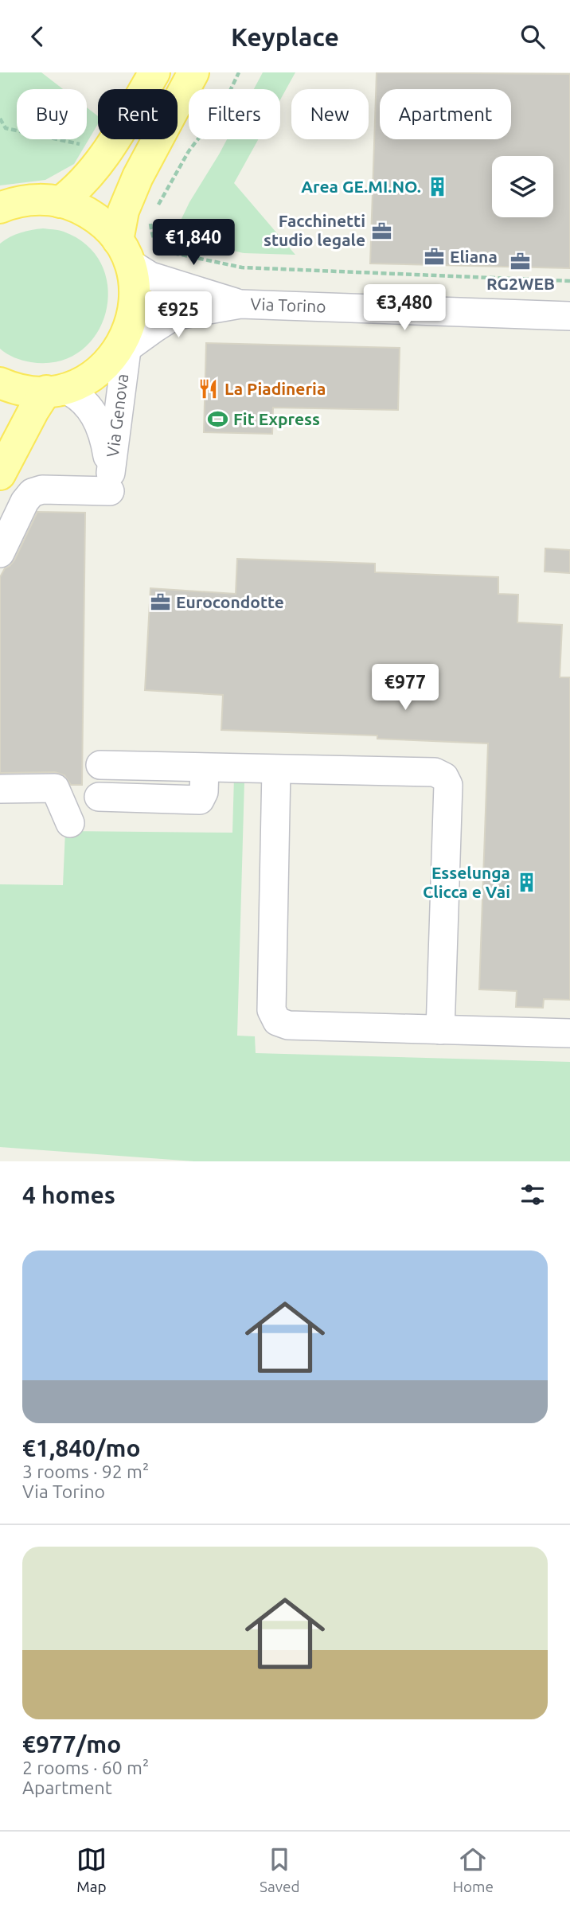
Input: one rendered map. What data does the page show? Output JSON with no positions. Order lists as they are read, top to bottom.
{
  "streets": {
    "street": ["Via Torino", "Via Genova"]
  },
  "crossings": [
    ["Via Torino", "Via Genova"]
  ],
  "places": {
    "building": ["Area GE.MI.NO.", "Esselunga Clicca e Vai"],
    "office": [
      "Facchinetti studio legale",
      "Eliana",
      "RG2WEB",
      "Eurocondotte"
    ],
    "restaurant": ["La Piadineria"],
    "sports": ["Fit Express"]
  },
  "page": {
    "header": "Keyplace",
    "chip": [
      "Buy",
      "Rent",
      "Filters",
      "New",
      "Apartment"
    ],
    "price": [
      "€1,840",
      "€3,480",
      "€925",
      "€977"
    ],
    "heading": "4 homes",
    "list": [
      {
        "name": "€1,840/mo",
        "note": "3 rooms · 92 m² · Via Torino"
      },
      {
        "name": "€977/mo",
        "note": "2 rooms · 60 m² · Apartment"
      }
    ],
    "tabs": ["Map", "Saved", "Home"]
  }
}
